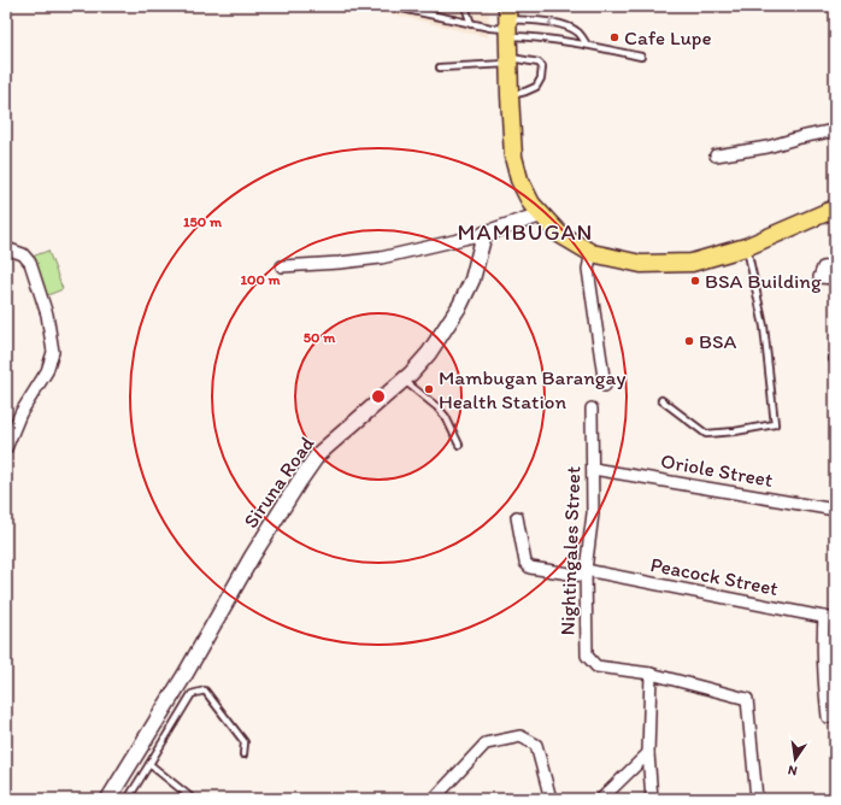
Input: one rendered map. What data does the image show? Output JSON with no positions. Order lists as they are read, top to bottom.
{
  "streets": {
    "street": [
      "Oriole Street",
      "Siruna Road",
      "Nightingales Street",
      "Peacock Street"
    ]
  },
  "crossings": [
    ["Oriole Street", "Nightingales Street"],
    ["Nightingales Street", "Peacock Street"]
  ],
  "districts": ["MAMBUGAN"],
  "places": [
    "Cafe Lupe",
    "BSA Building",
    "BSA",
    "Mambugan Barangay Health Station"
  ],
  "north": "bottom",
  "rings": ["150 m", "100 m", "50 m"]
}
